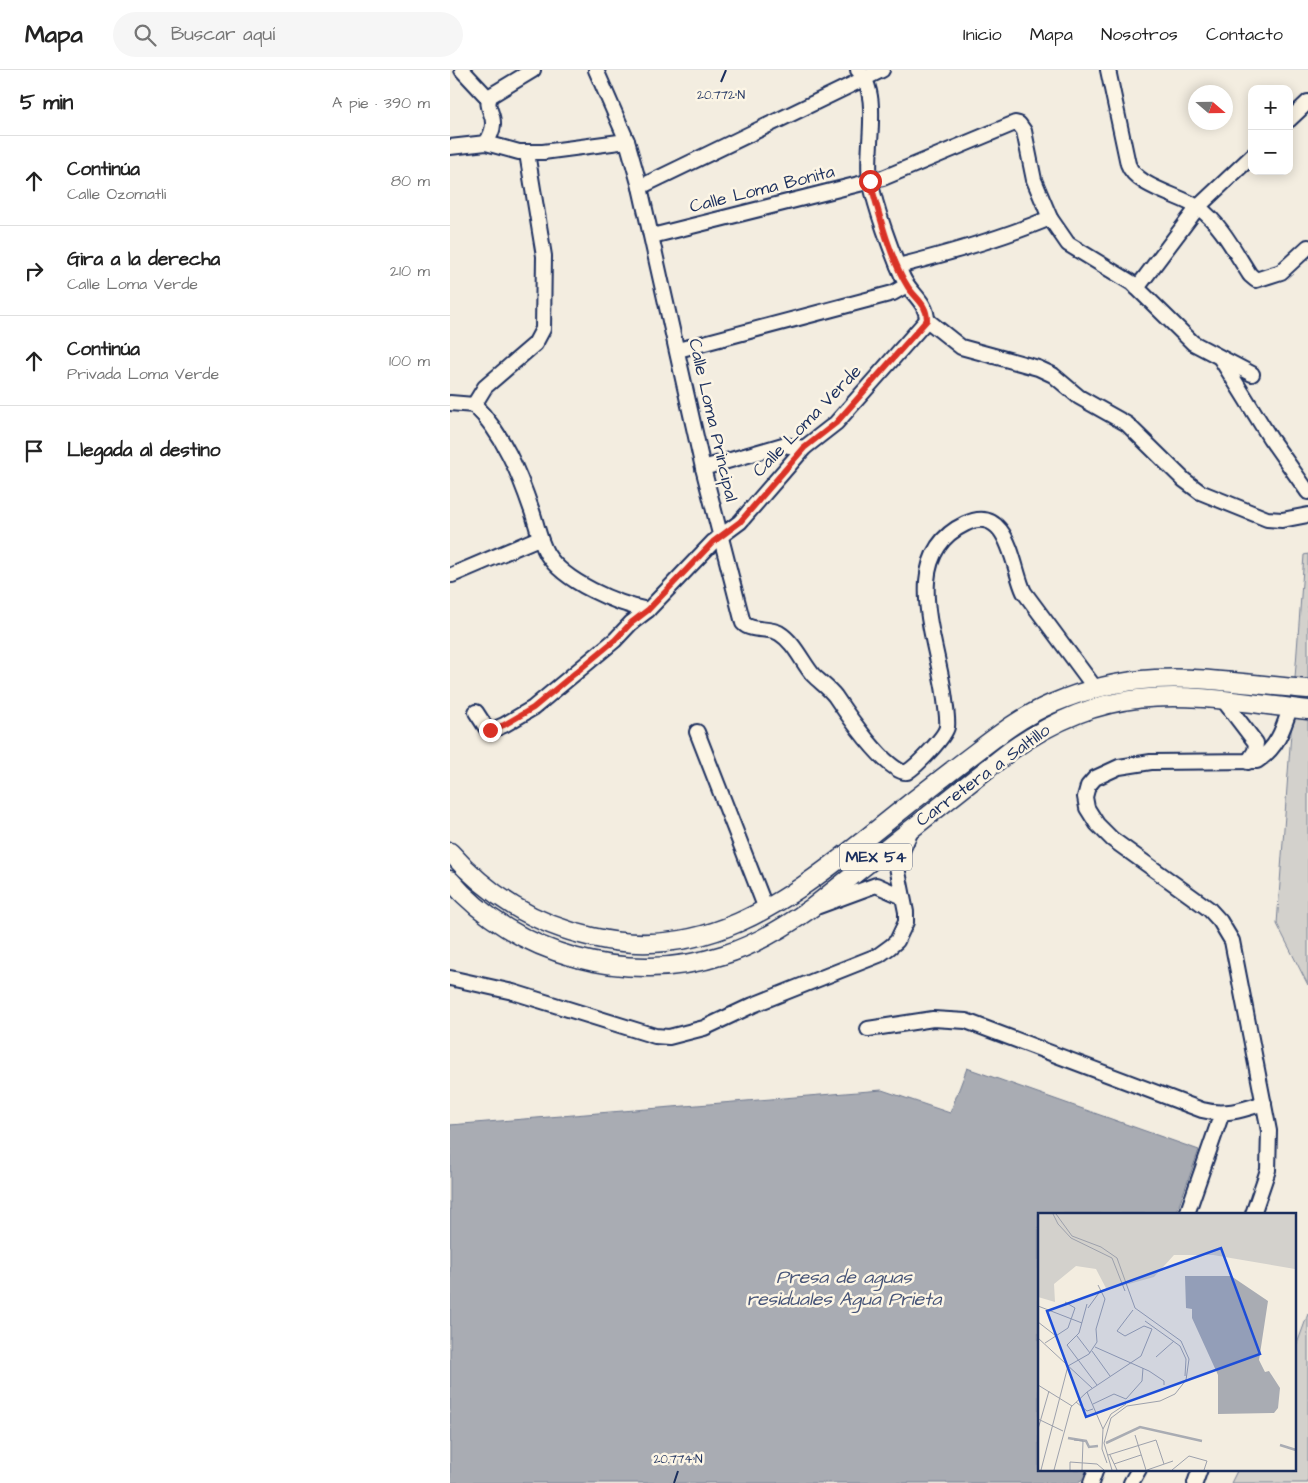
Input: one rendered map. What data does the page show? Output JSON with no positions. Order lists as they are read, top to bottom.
{
  "streets": {
    "main road": ["Carretera a Saltillo", "MEX 54"],
    "street": ["Calle Loma Bonita", "Calle Loma Principal", "Calle Loma Verde"]
  },
  "crossings": [
    ["Calle Loma Bonita", "Calle Loma Principal"],
    ["Calle Loma Principal", "Calle Loma Verde"],
    ["Calle Loma Principal", "Carretera a Saltillo"]
  ],
  "water": ["Presa de aguas residuales Agua Prieta"],
  "north": "right",
  "page": {
    "header": "Mapa",
    "search": "Buscar aquí",
    "nav": [
      "Inicio",
      "Mapa",
      "Nosotros",
      "Contacto"
    ],
    "heading": ["5 min", "A pie · 390 m"],
    "map_buttons": ["+", "−"],
    "list": [
      ["Continúa", "Calle Ozomatli", "80 m"],
      ["Gira a la derecha", "Calle Loma Verde", "210 m"],
      ["Continúa", "Privada Loma Verde", "100 m"],
      "Llegada al destino"
    ]
  },
  "coordinates": ["20.772°N", "20.774°N"]
}
